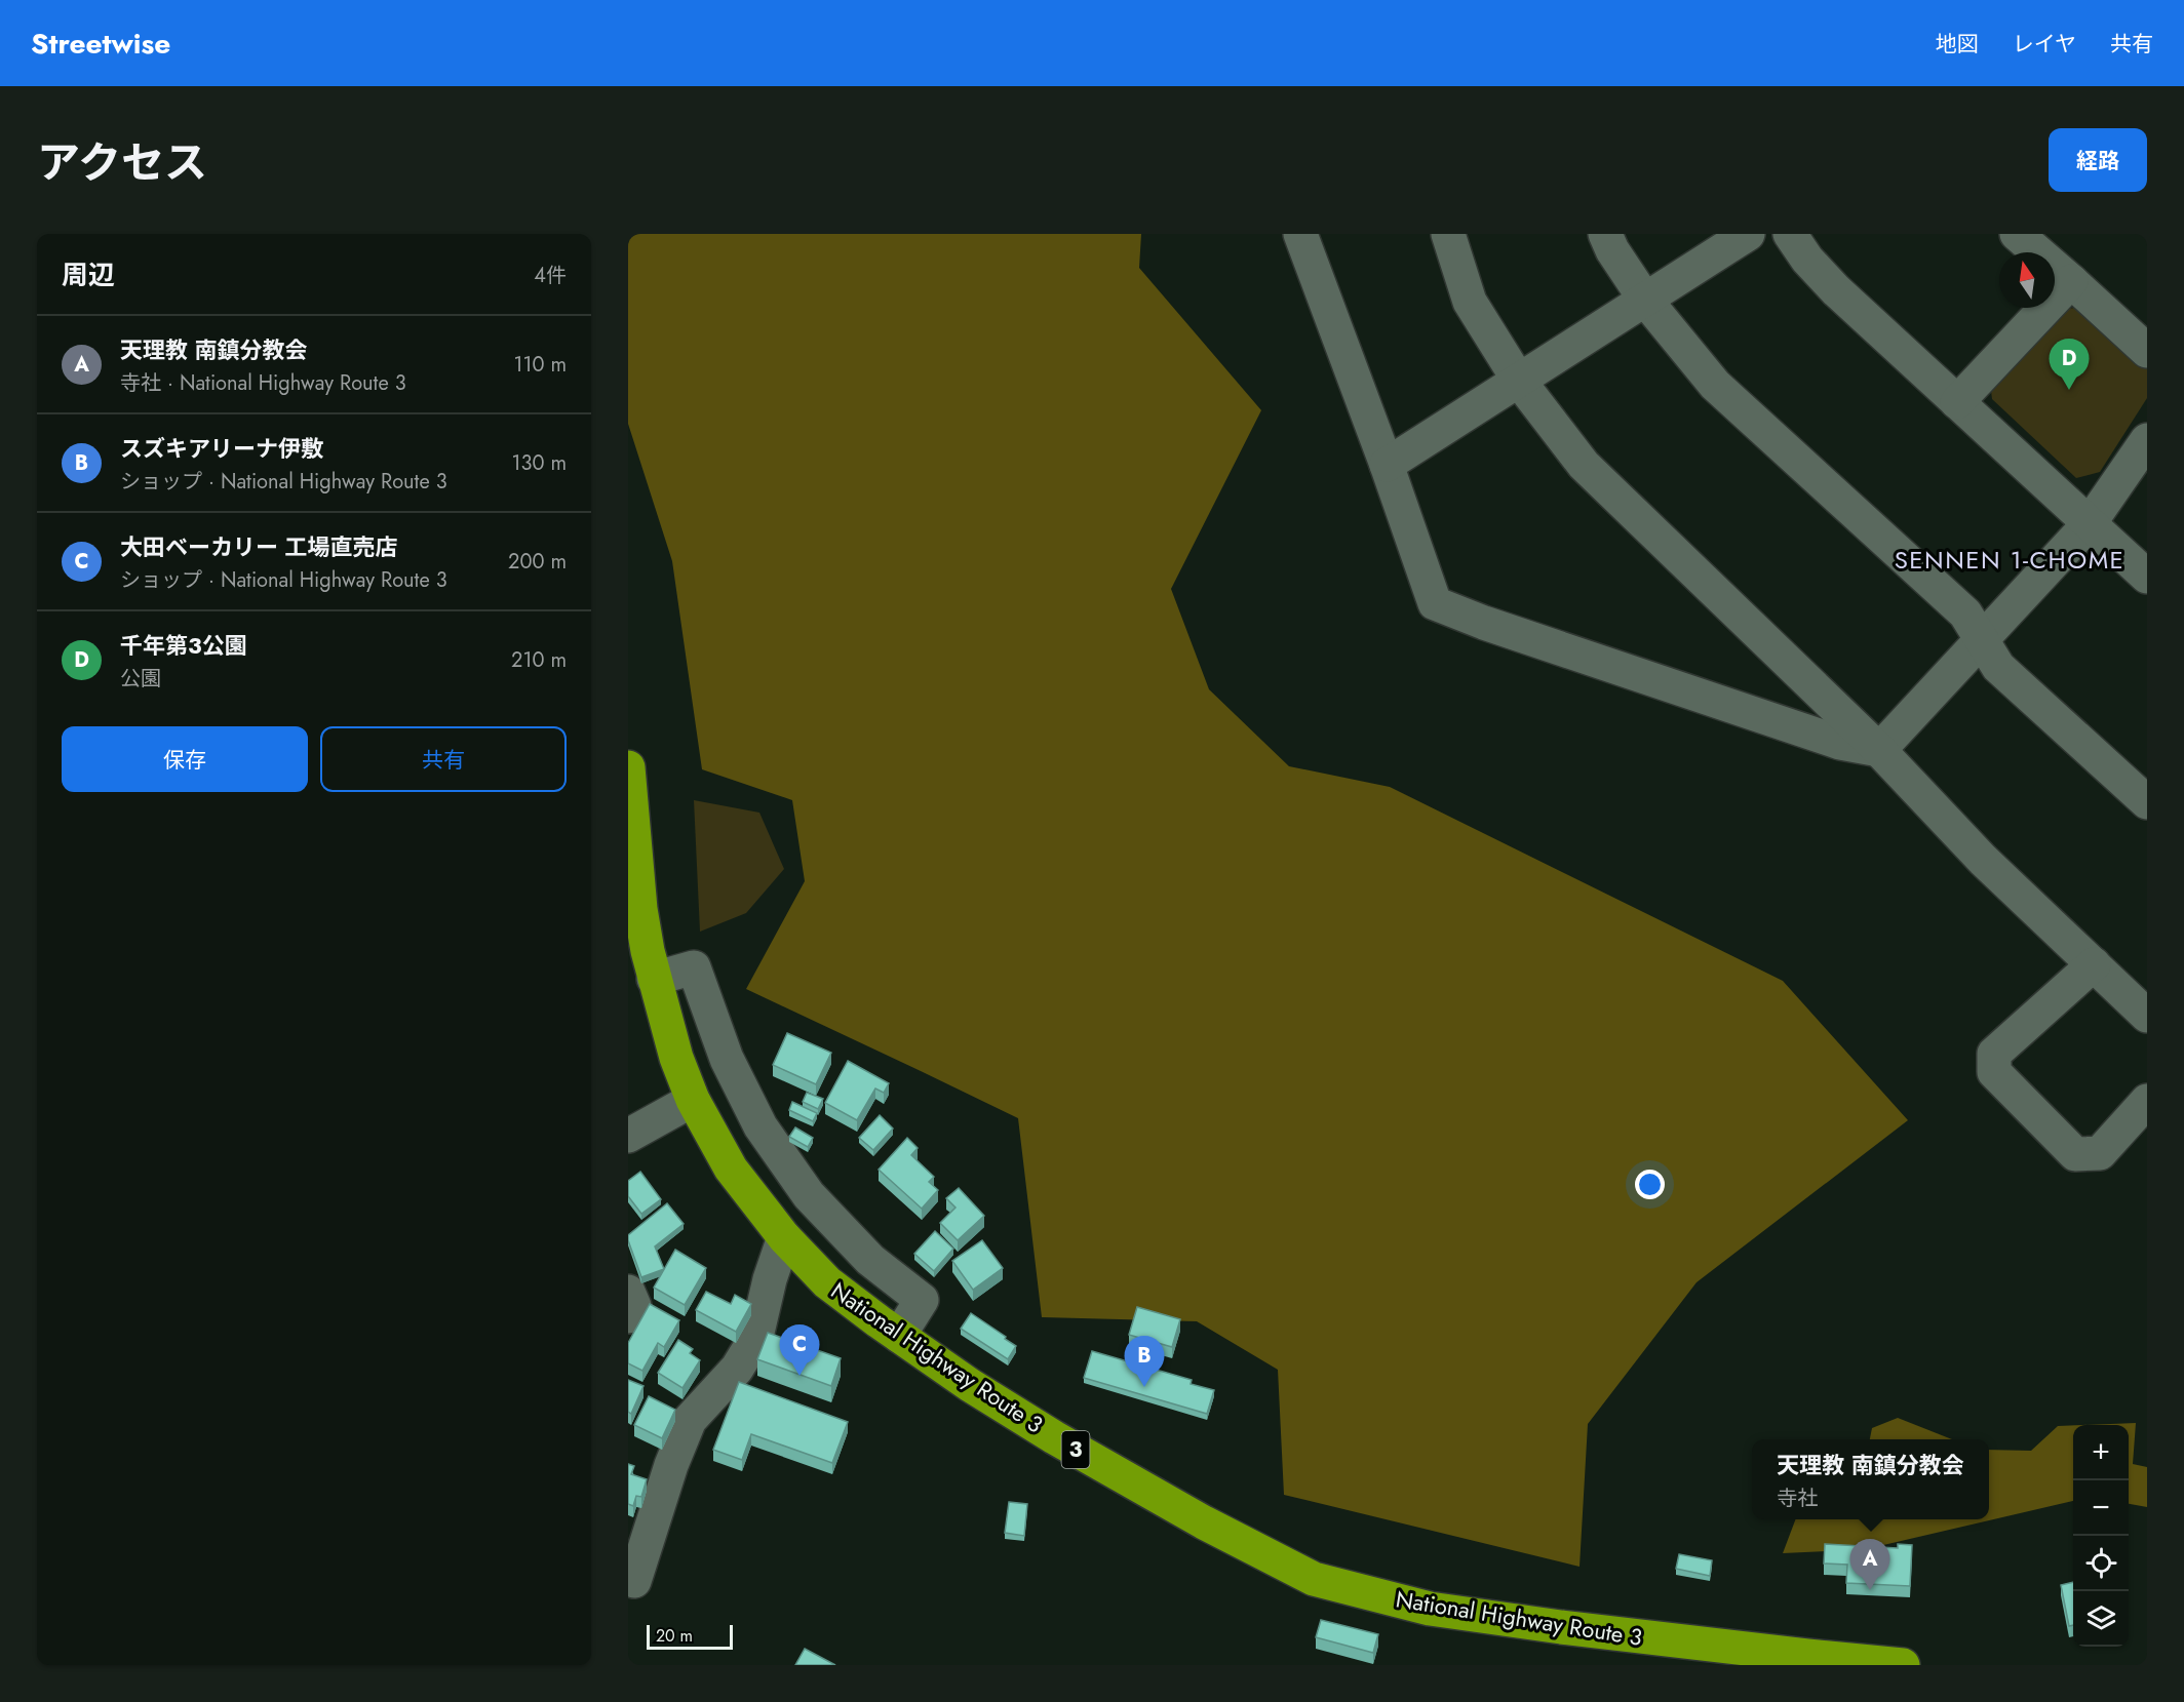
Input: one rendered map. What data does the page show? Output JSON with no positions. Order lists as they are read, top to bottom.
{
  "streets": {
    "highway": ["National Highway Route 3", "3"]
  },
  "districts": ["SENNEN 1-CHOME"],
  "scale_bar": "20 m",
  "north": "top",
  "page": {
    "header": "Streetwise",
    "nav": ["地図", "レイヤ", "共有"],
    "title": "アクセス",
    "buttons": [
      "経路",
      ["保存", "共有"]
    ],
    "heading": ["周辺", "4件"],
    "list": [
      {
        "mark": "A",
        "name": "天理教 南鎮分教会",
        "note": "寺社 · National Highway Route 3",
        "value": "110 m"
      },
      {
        "mark": "B",
        "name": "スズキアリーナ伊敷",
        "note": "ショップ · National Highway Route 3",
        "value": "130 m"
      },
      {
        "mark": "C",
        "name": "大田ベーカリー 工場直売店",
        "note": "ショップ · National Highway Route 3",
        "value": "200 m"
      },
      {
        "mark": "D",
        "name": "千年第3公園",
        "note": "公園",
        "value": "210 m"
      }
    ],
    "pins": [
      "D",
      "C",
      "B",
      "A"
    ],
    "map_buttons": ["+", "−"],
    "popup": ["天理教 南鎮分教会", "寺社"],
    "scale": "20 m"
  }
}
